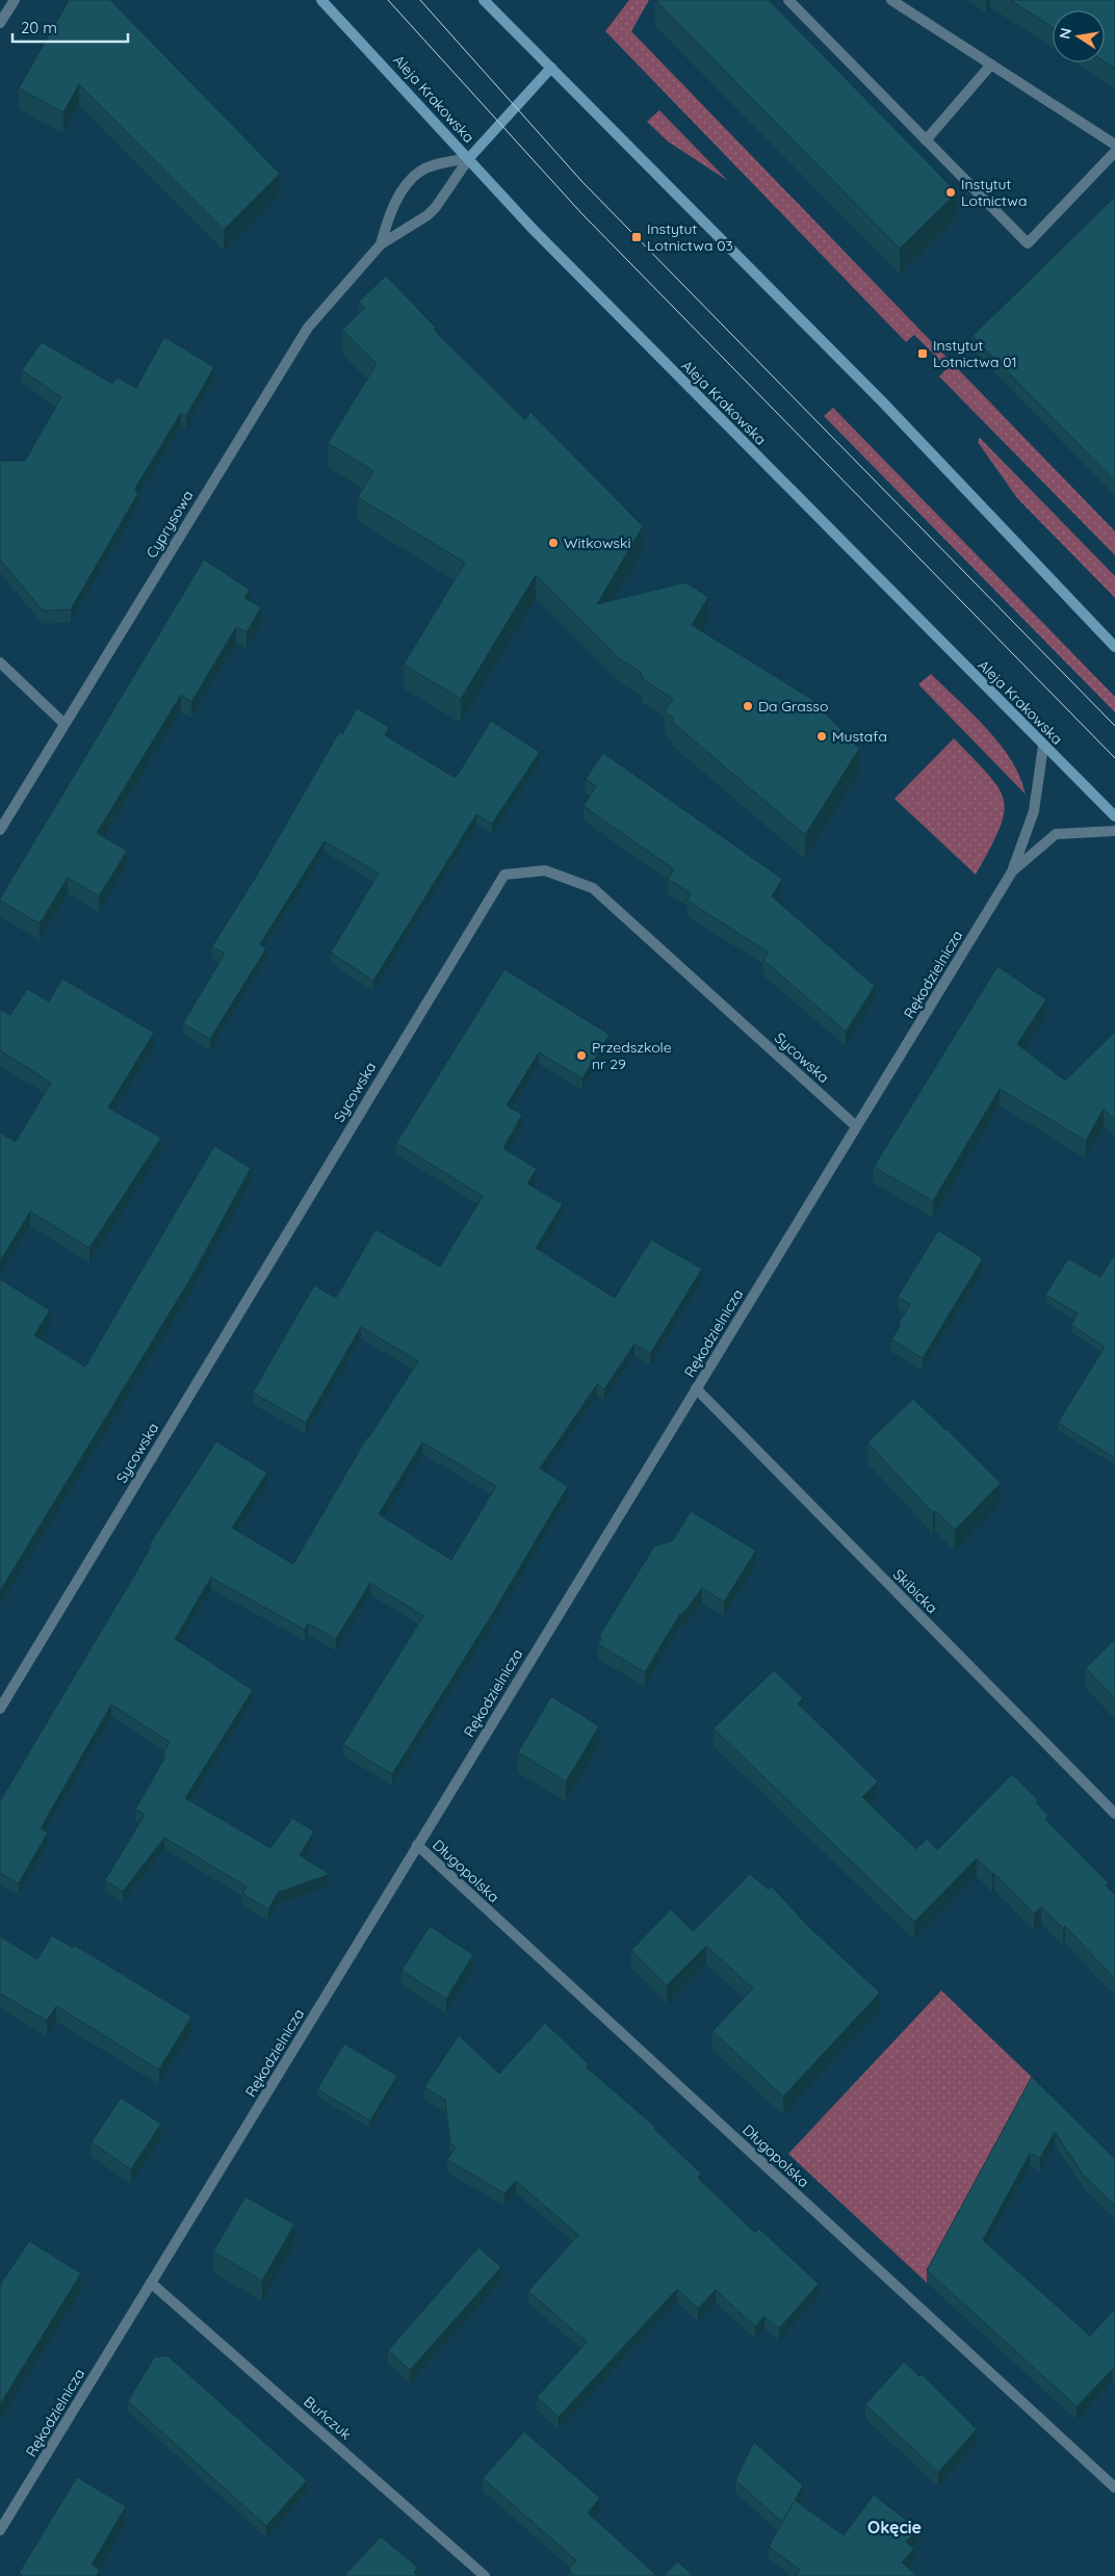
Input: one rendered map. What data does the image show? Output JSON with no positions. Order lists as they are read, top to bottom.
{
  "streets": {
    "main road": ["Aleja Krakowska"],
    "street": [
      "Cyprysowa",
      "Rękodzielnicza",
      "Sycowska",
      "Skibicka",
      "Długopolska",
      "Buńczuk"
    ]
  },
  "crossings": [
    ["Aleja Krakowska", "Cyprysowa"],
    ["Aleja Krakowska", "Rękodzielnicza"],
    ["Rękodzielnicza", "Sycowska"],
    ["Rękodzielnicza", "Skibicka"],
    ["Rękodzielnicza", "Długopolska"],
    ["Rękodzielnicza", "Buńczuk"]
  ],
  "districts": ["Okęcie"],
  "places": {
    "other": [
      "Instytut Lotnictwa",
      "Witkowski",
      "Da Grasso",
      "Mustafa",
      "Przedszkole nr 29"
    ],
    "transit": ["Instytut Lotnictwa 03", "Instytut Lotnictwa 01"]
  },
  "scale_bar": "20 m",
  "north": "left"
}
